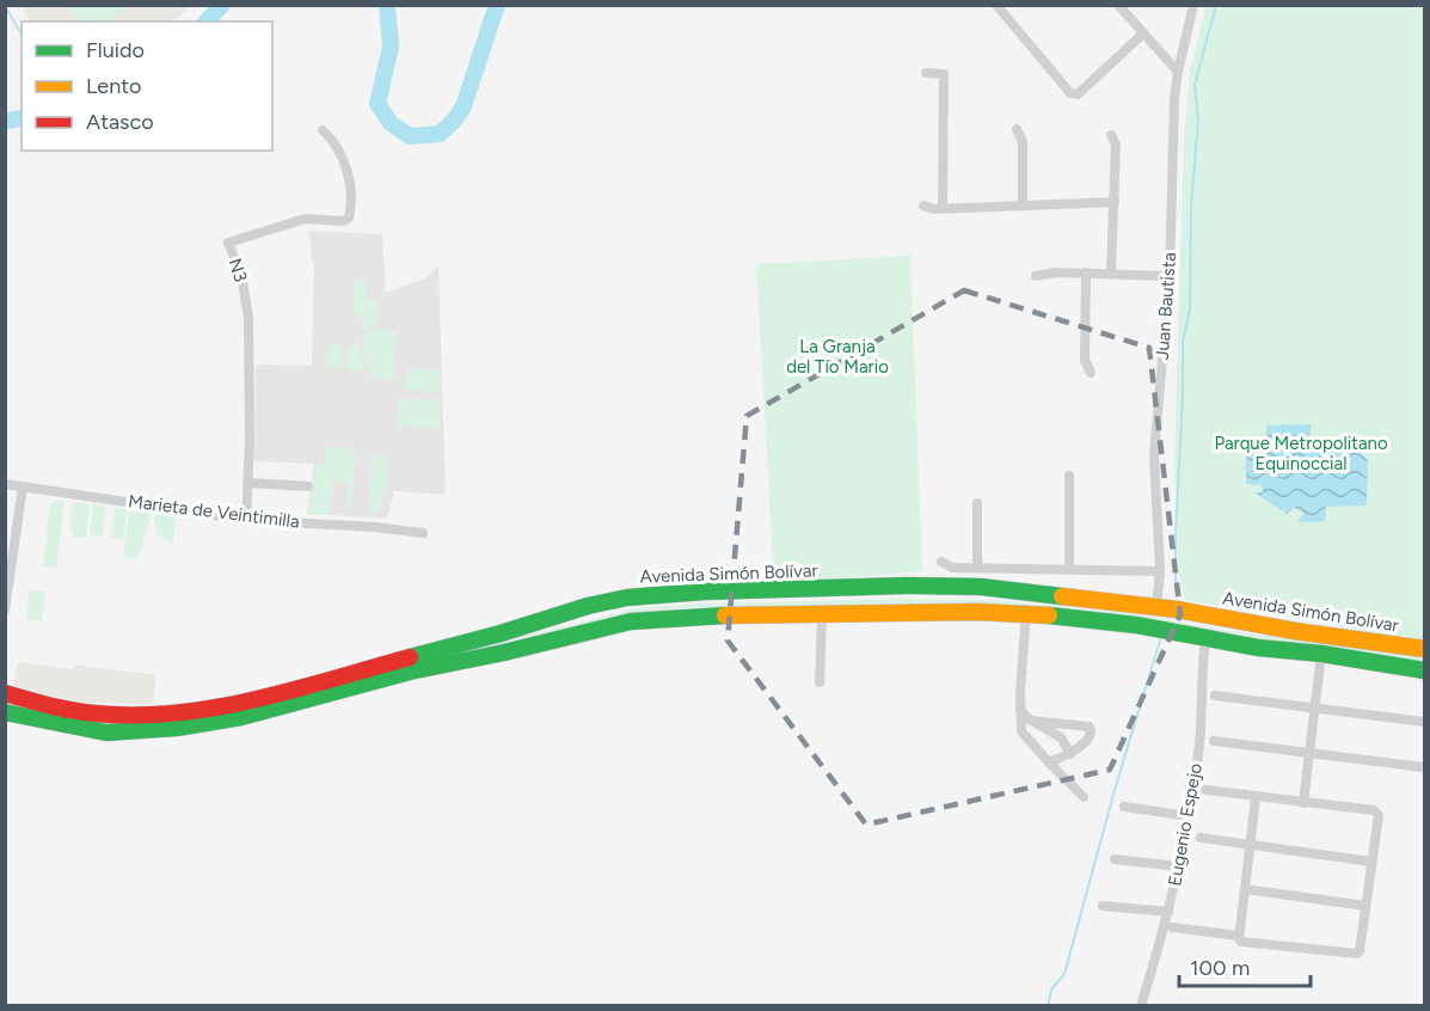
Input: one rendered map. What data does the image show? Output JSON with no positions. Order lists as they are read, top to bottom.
{
  "streets": {
    "highway": ["Avenida Simón Bolívar"],
    "street": [
      "N3",
      "Juan Bautista",
      "Marieta de Veintimilla",
      "Eugenio Espejo"
    ]
  },
  "crossings": [
    ["N3", "Marieta de Veintimilla"],
    ["Juan Bautista", "Avenida Simón Bolívar"]
  ],
  "parks": ["La Granja del Tío Mario", "Parque Metropolitano Equinoccial"],
  "legend": ["Fluido", "Lento", "Atasco"],
  "scale_bar": "100 m"
}
